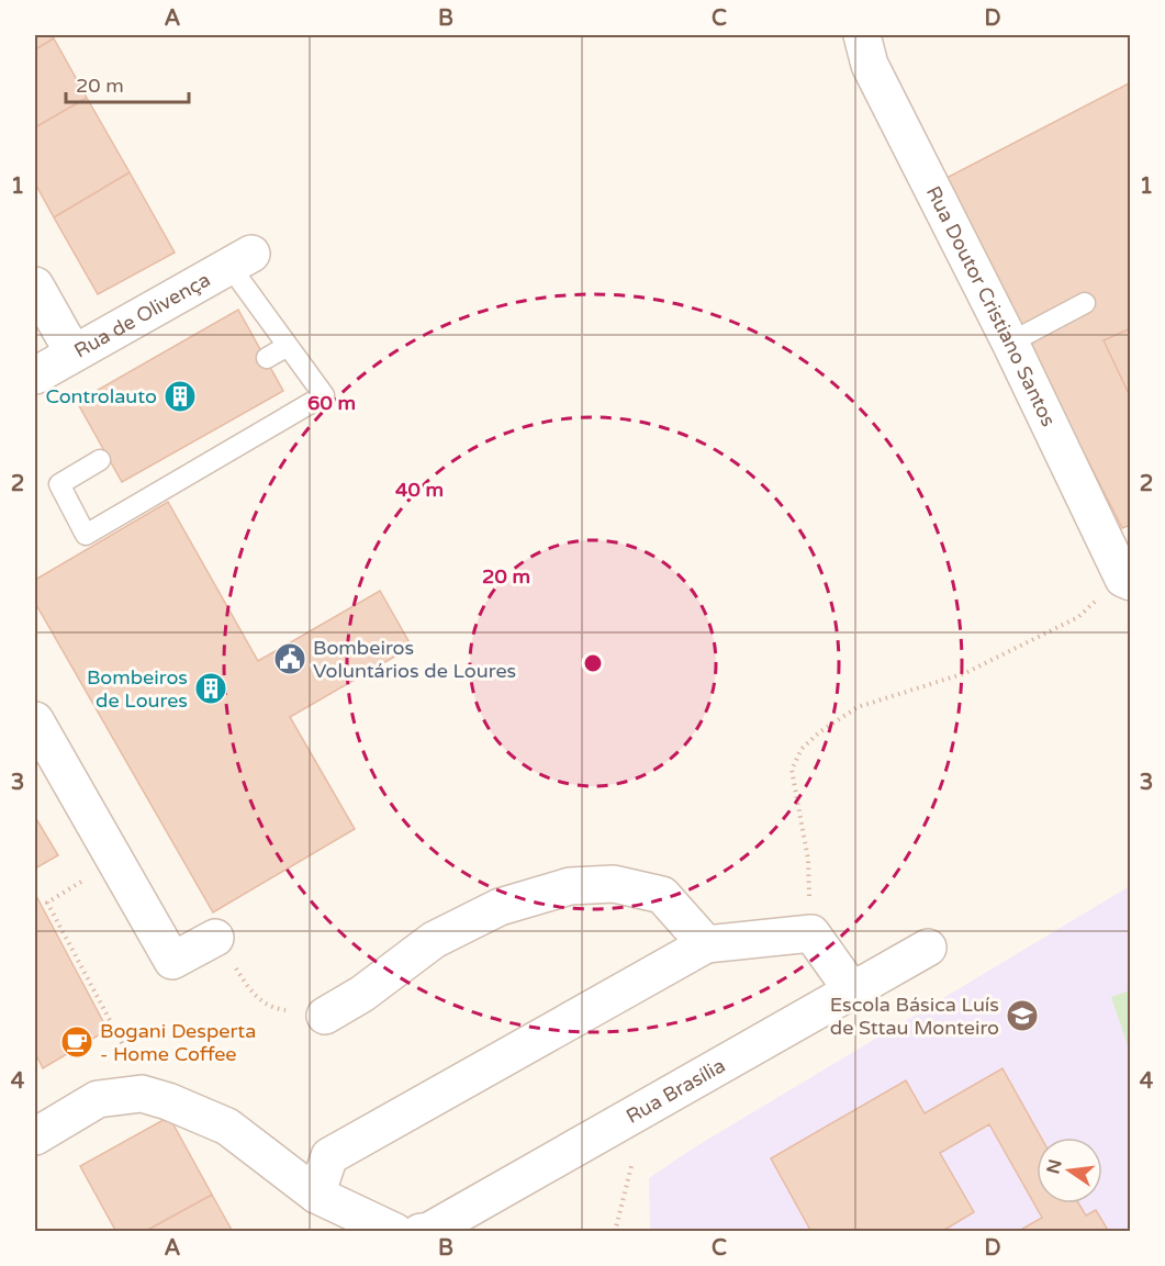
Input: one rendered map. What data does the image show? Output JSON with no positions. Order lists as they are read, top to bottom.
{
  "streets": {
    "street": ["Rua Doutor Cristiano Santos", "Rua de Olivença", "Rua Brasília"]
  },
  "places": {
    "building": ["Controlauto", "Bombeiros de Loures"],
    "public building": ["Bombeiros Voluntários de Loures"],
    "school or university": ["Escola Básica Luís de Sttau Monteiro"],
    "cafe": ["Bogani Desperta - Home Coffee"]
  },
  "scale_bar": "20 m",
  "north": "left",
  "grid": {
    "columns": [
      "A",
      "B",
      "C",
      "D"
    ],
    "rows": [
      "1",
      "2",
      "3",
      "4"
    ]
  },
  "rings": ["60 m", "40 m", "20 m"]
}
